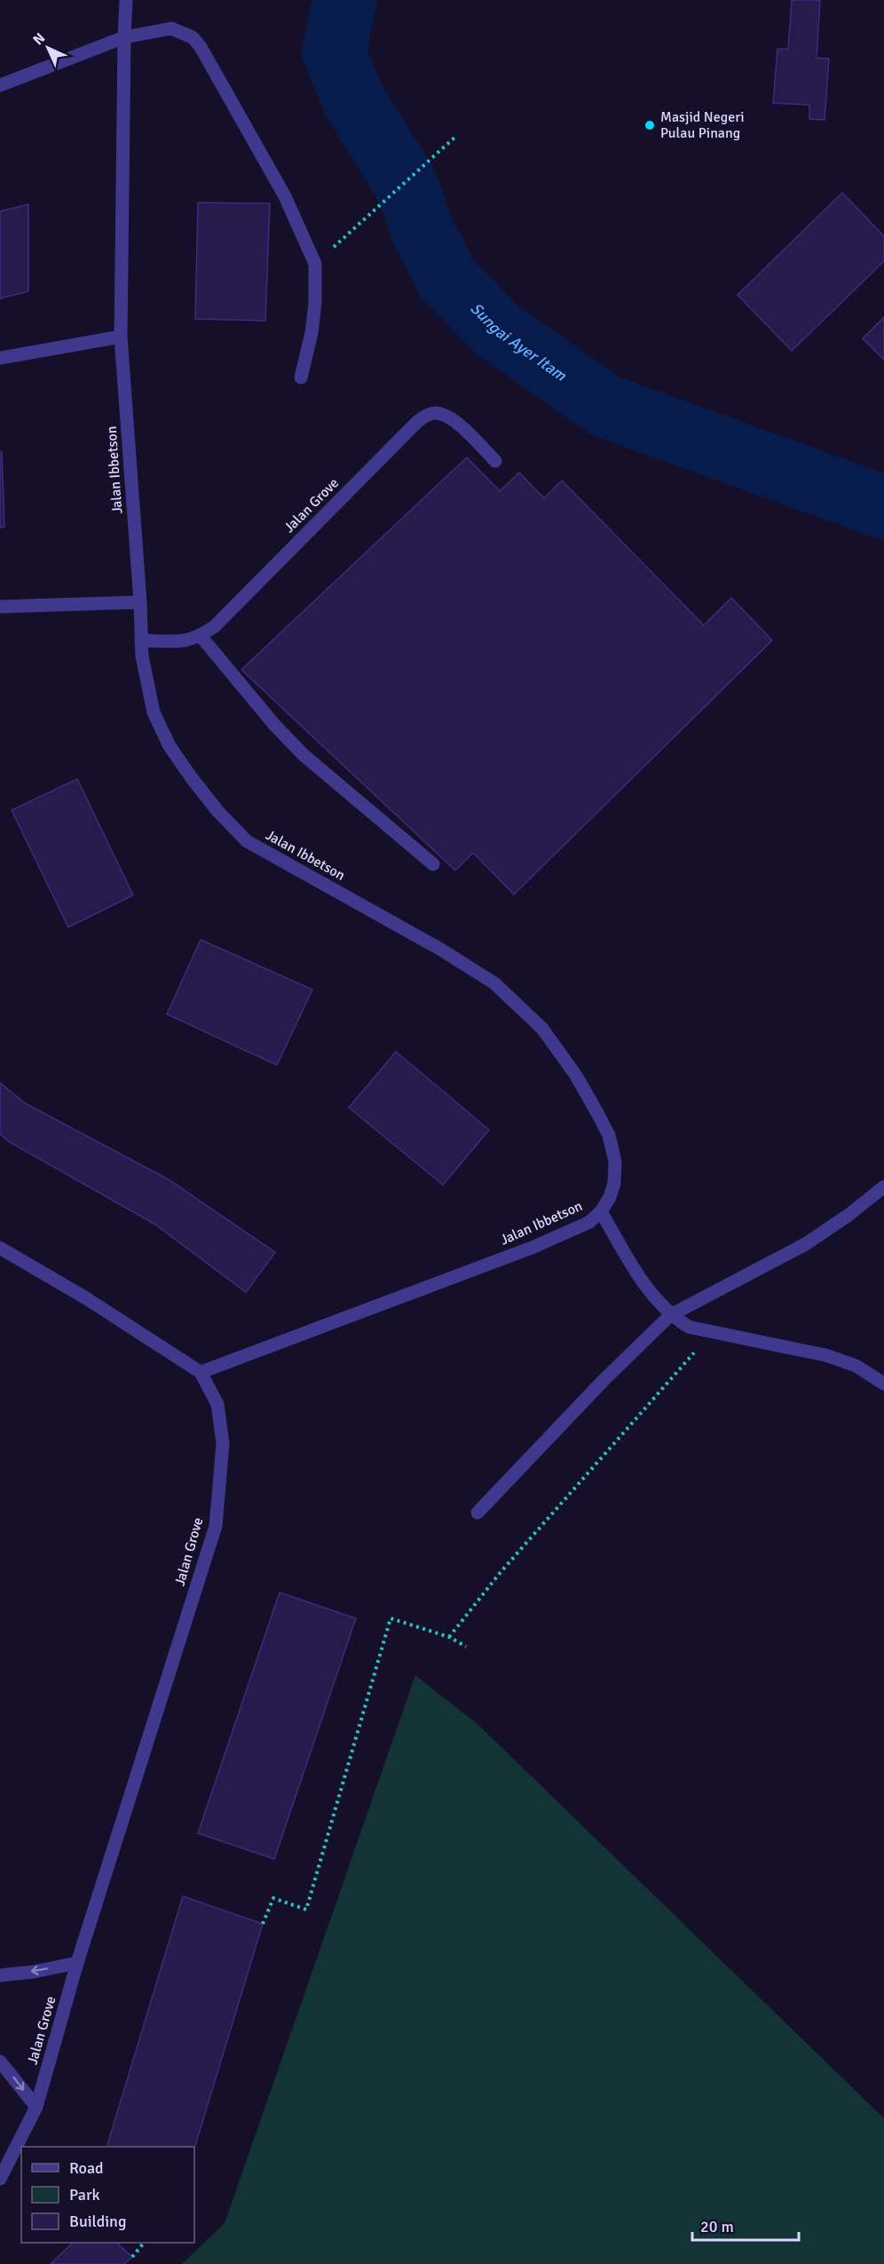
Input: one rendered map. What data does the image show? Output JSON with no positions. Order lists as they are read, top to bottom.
{
  "streets": {
    "street": ["Jalan Ibbetson", "Jalan Grove"]
  },
  "crossings": [
    ["Jalan Ibbetson", "Jalan Grove"]
  ],
  "water": ["Sungai Ayer Itam"],
  "places": ["Masjid Negeri Pulau Pinang"],
  "legend": ["Road", "Park", "Building"],
  "scale_bar": "20 m",
  "north": "top left"
}
